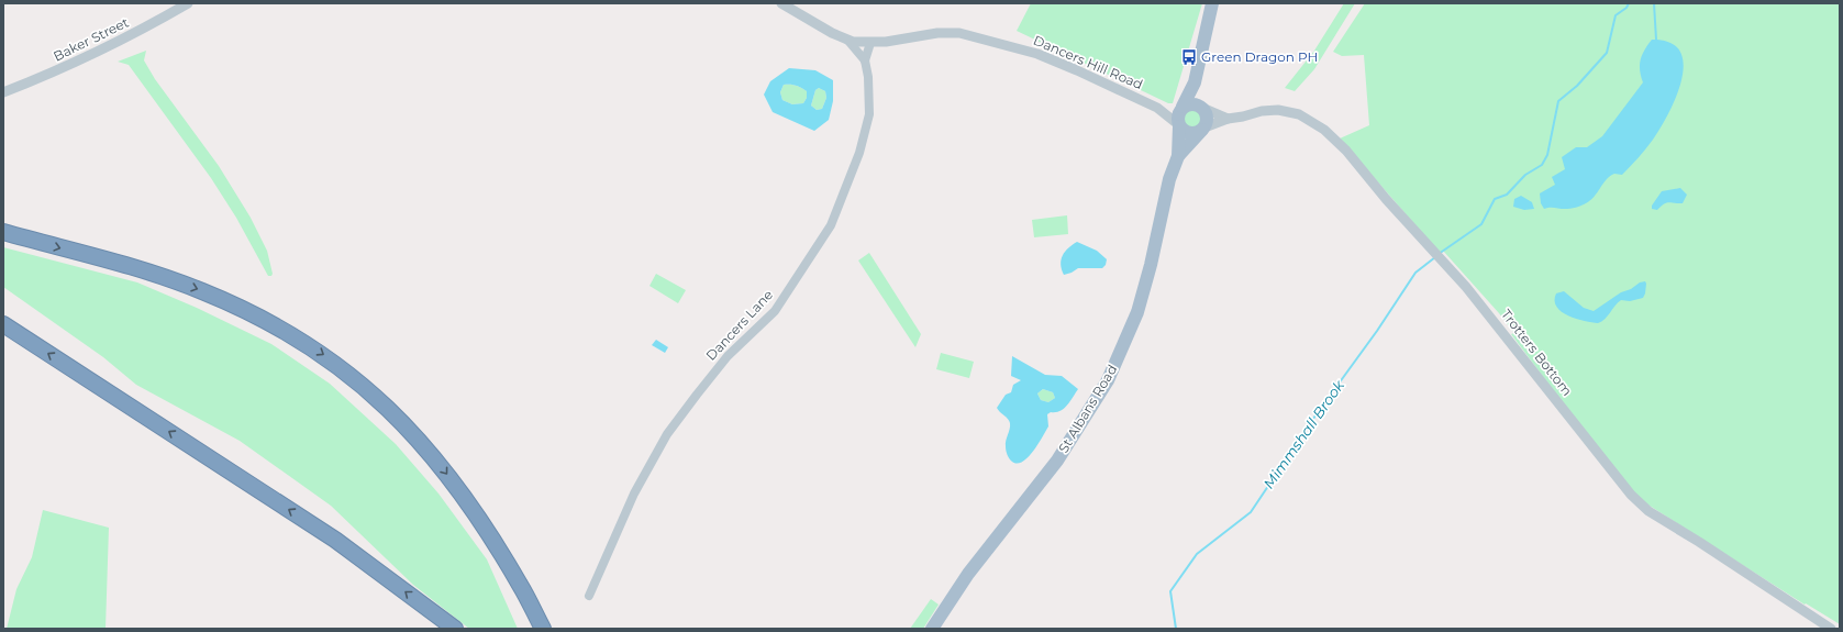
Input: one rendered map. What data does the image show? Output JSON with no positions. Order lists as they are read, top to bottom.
{
  "streets": {
    "main road": ["St Albans Road"],
    "street": [
      "Baker Street",
      "Dancers Hill Road",
      "Dancers Lane",
      "Trotters Bottom"
    ]
  },
  "crossings": [
    ["Dancers Hill Road", "Dancers Lane"],
    ["Dancers Hill Road", "Trotters Bottom"],
    ["Dancers Hill Road", "St Albans Road"],
    ["Trotters Bottom", "St Albans Road"]
  ],
  "water": ["Mimmshall Brook"],
  "places": {
    "bus stop": ["Green Dragon PH"]
  }
}
